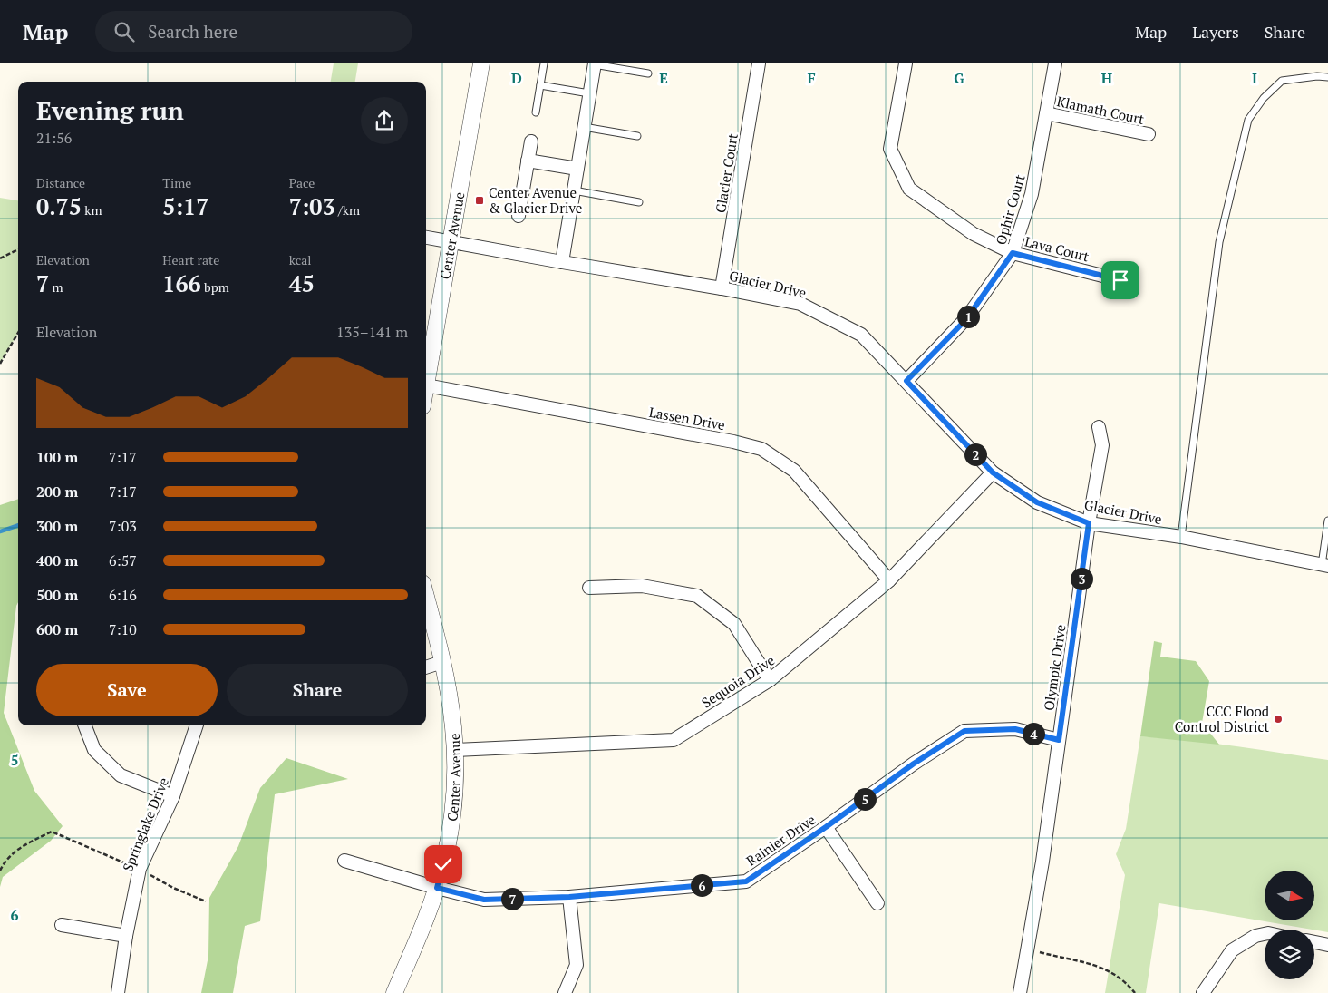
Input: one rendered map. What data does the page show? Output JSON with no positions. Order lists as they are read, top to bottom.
{
  "streets": {
    "street": [
      "Klamath Court",
      "Glacier Court",
      "Ophir Court",
      "Center Avenue",
      "Lava Court",
      "Glacier Drive",
      "Lassen Drive",
      "Olympic Drive",
      "Sequoia Drive",
      "Springlake Drive",
      "Rainier Drive"
    ]
  },
  "crossings": [
    ["Klamath Court", "Ophir Court"],
    ["Glacier Court", "Glacier Drive"],
    ["Ophir Court", "Lava Court"],
    ["Ophir Court", "Glacier Drive"],
    ["Center Avenue", "Glacier Drive"],
    ["Center Avenue", "Lassen Drive"],
    ["Center Avenue", "Sequoia Drive"],
    ["Center Avenue", "Rainier Drive"],
    ["Glacier Drive", "Olympic Drive"],
    ["Glacier Drive", "Sequoia Drive"],
    ["Lassen Drive", "Sequoia Drive"],
    ["Olympic Drive", "Rainier Drive"]
  ],
  "places": {
    "transit": ["Center Avenue & Glacier Drive"],
    "other": ["CCC Flood Control District"]
  },
  "north": "right",
  "page": {
    "header": "Map",
    "search": "Search here",
    "nav": ["Map", "Layers", "Share"],
    "heading": ["Evening run", "21:56"],
    "stats": [
      ["Distance", "0.75 km"],
      ["Time", "5:17"],
      ["Pace", "7:03 /km"],
      ["Elevation", "7 m"],
      ["Heart rate", "166 bpm"],
      ["kcal", "45"]
    ],
    "pins": [
      "1",
      "2",
      "3",
      "4",
      "5",
      "6",
      "7"
    ],
    "chart": ["Elevation", "135–141 m"],
    "list": [
      {
        "name": "100 m",
        "note": "7:17"
      },
      {
        "name": "200 m",
        "note": "7:17"
      },
      {
        "name": "300 m",
        "note": "7:03"
      },
      {
        "name": "400 m",
        "note": "6:57"
      },
      {
        "name": "500 m",
        "note": "6:16"
      },
      {
        "name": "600 m",
        "note": "7:10"
      }
    ],
    "buttons": ["Save", "Share"]
  },
  "grid": {
    "columns": [
      "D",
      "E",
      "F",
      "G",
      "H",
      "I"
    ],
    "rows": ["5", "6"]
  }
}
